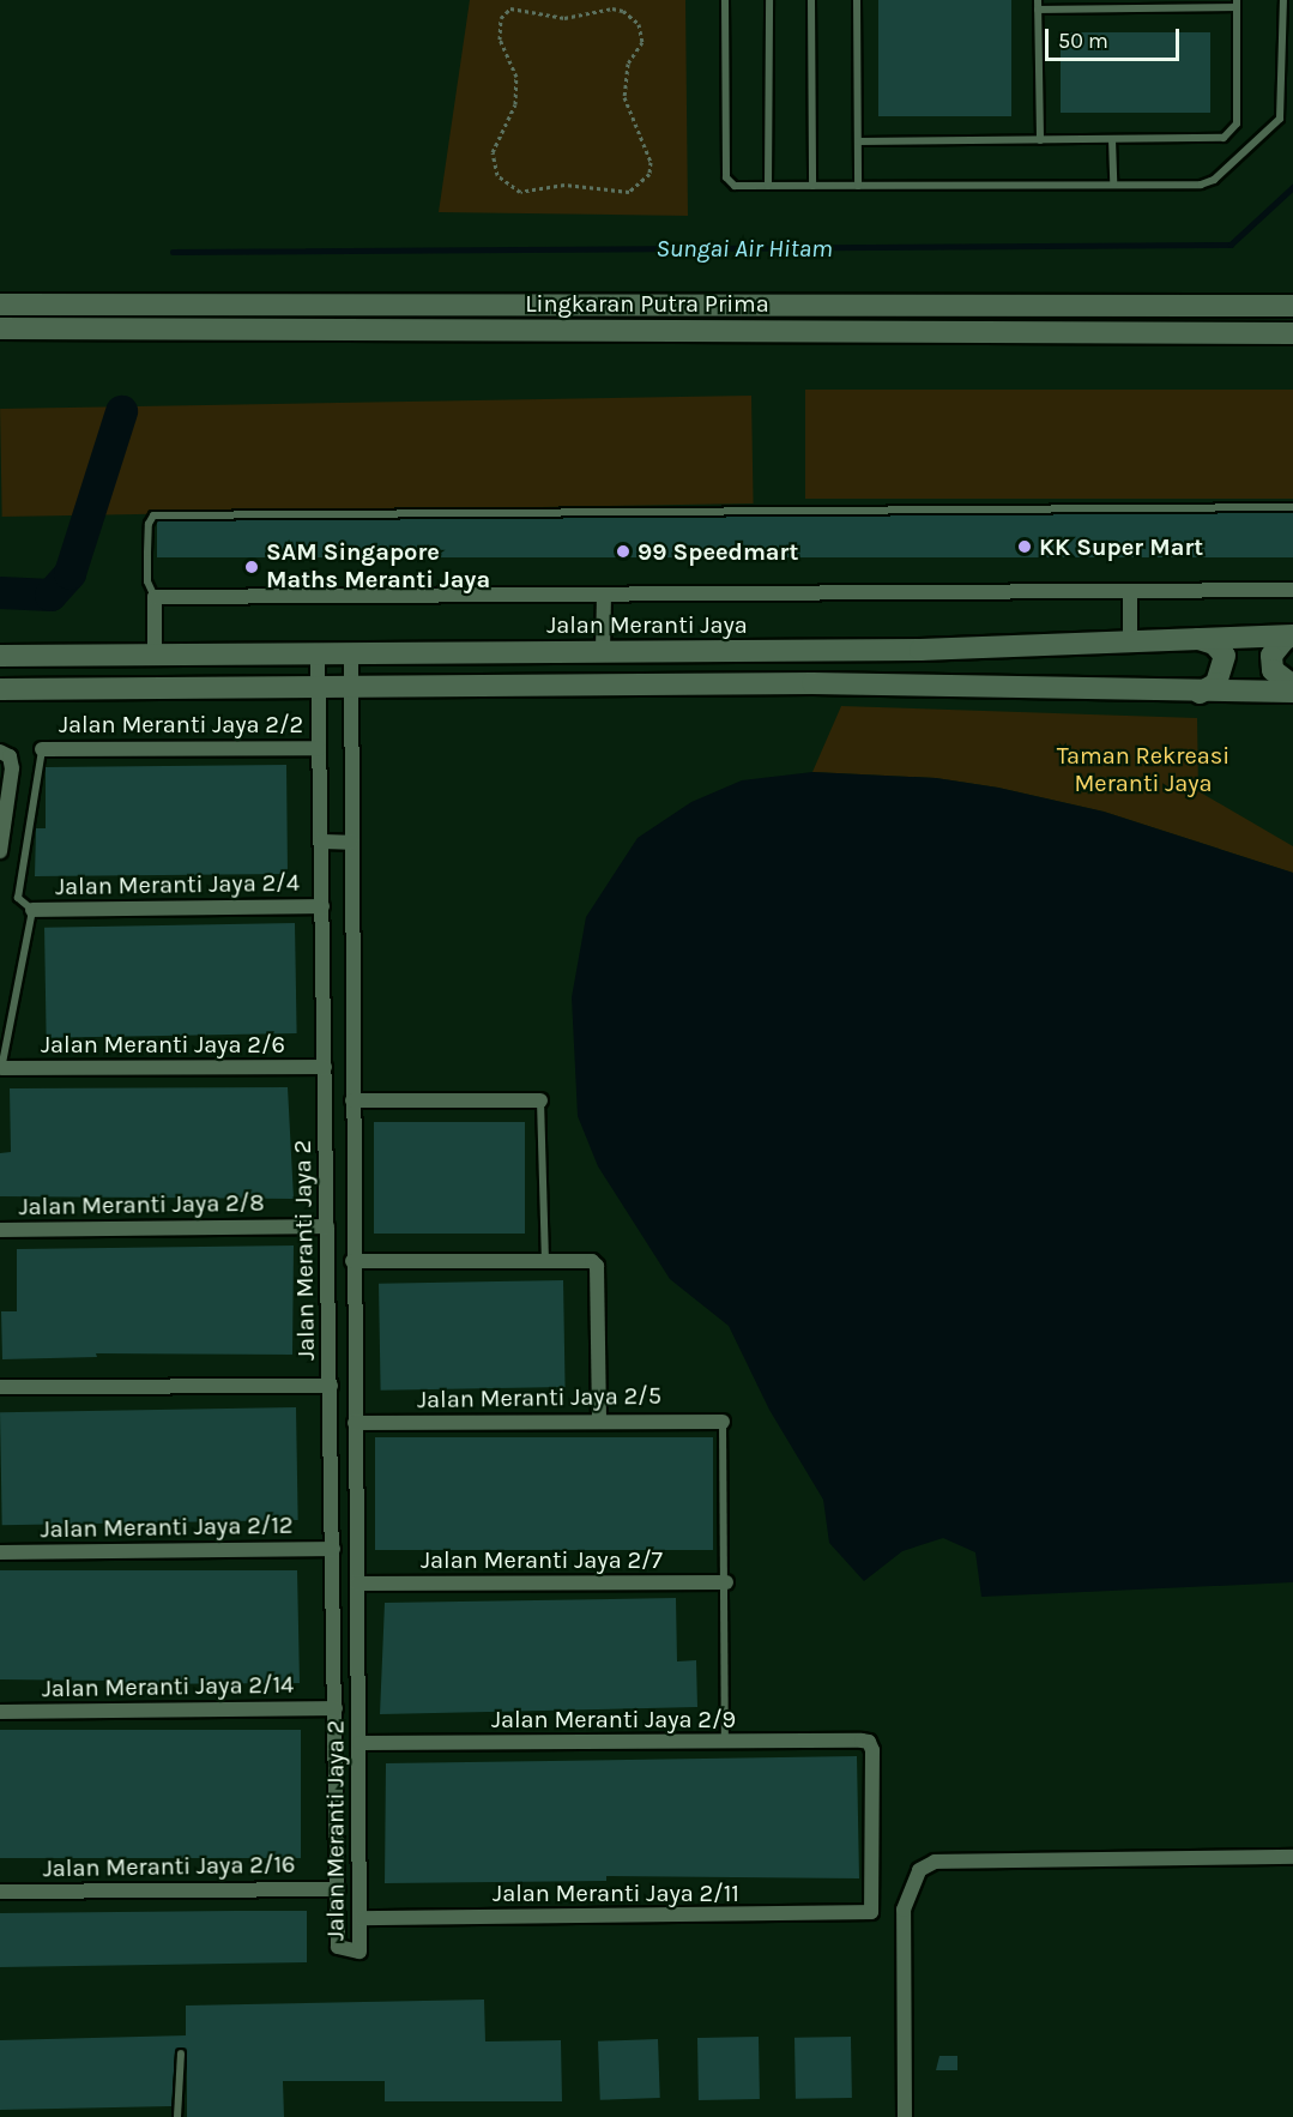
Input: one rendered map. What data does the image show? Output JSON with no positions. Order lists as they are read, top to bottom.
{
  "streets": {
    "street": [
      "Lingkaran Putra Prima",
      "Jalan Meranti Jaya",
      "Jalan Meranti Jaya 2/2",
      "Jalan Meranti Jaya 2/4",
      "Jalan Meranti Jaya 2/6",
      "Jalan Meranti Jaya 2/8",
      "Jalan Meranti Jaya 2",
      "Jalan Meranti Jaya 2/5",
      "Jalan Meranti Jaya 2/12",
      "Jalan Meranti Jaya 2/7",
      "Jalan Meranti Jaya 2/14",
      "Jalan Meranti Jaya 2/9",
      "Jalan Meranti Jaya 2/16",
      "Jalan Meranti Jaya 2/11"
    ]
  },
  "crossings": [
    ["Jalan Meranti Jaya", "Jalan Meranti Jaya 2"],
    ["Jalan Meranti Jaya 2/2", "Jalan Meranti Jaya 2"],
    ["Jalan Meranti Jaya 2/4", "Jalan Meranti Jaya 2"],
    ["Jalan Meranti Jaya 2/6", "Jalan Meranti Jaya 2"],
    ["Jalan Meranti Jaya 2/8", "Jalan Meranti Jaya 2"],
    ["Jalan Meranti Jaya 2", "Jalan Meranti Jaya 2/5"],
    ["Jalan Meranti Jaya 2", "Jalan Meranti Jaya 2/12"],
    ["Jalan Meranti Jaya 2", "Jalan Meranti Jaya 2/7"],
    ["Jalan Meranti Jaya 2", "Jalan Meranti Jaya 2/14"],
    ["Jalan Meranti Jaya 2", "Jalan Meranti Jaya 2/9"],
    ["Jalan Meranti Jaya 2", "Jalan Meranti Jaya 2/16"],
    ["Jalan Meranti Jaya 2", "Jalan Meranti Jaya 2/11"],
    ["Jalan Meranti Jaya 2/9", "Jalan Meranti Jaya 2/11"]
  ],
  "water": ["Sungai Air Hitam"],
  "parks": ["Taman Rekreasi Meranti Jaya"],
  "places": ["KK Super Mart", "99 Speedmart", "SAM Singapore Maths Meranti Jaya"],
  "scale_bar": "50 m"
}
